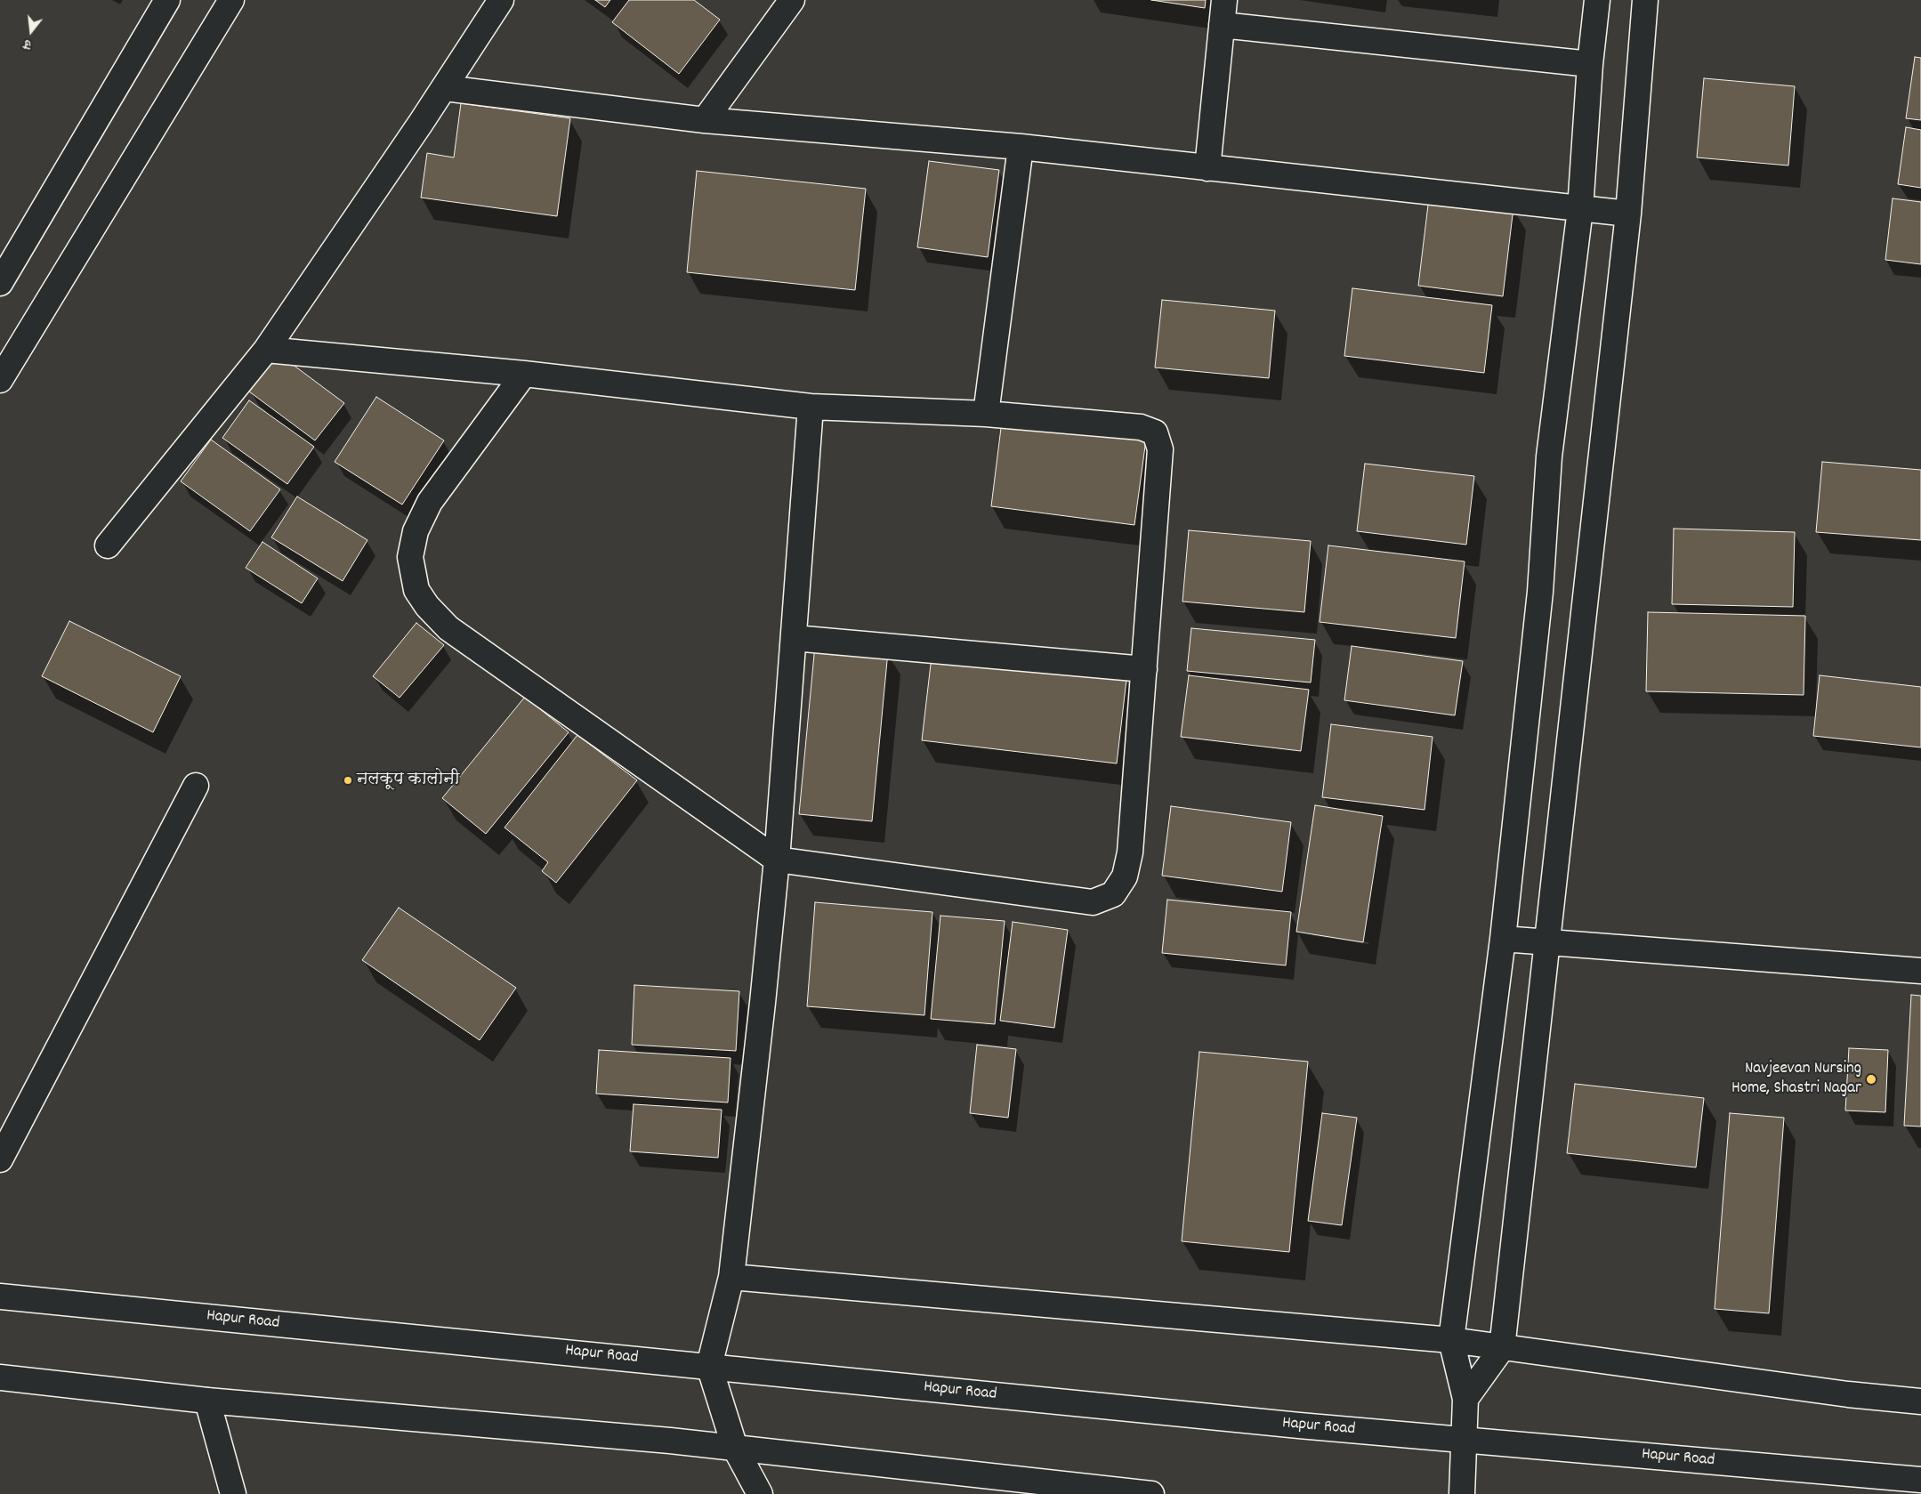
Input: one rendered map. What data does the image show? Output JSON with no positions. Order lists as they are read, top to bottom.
{
  "streets": {
    "street": ["Hapur Road"]
  },
  "places": ["नलकूप कालोनी", "Navjeevan Nursing Home, Shastri Nagar"],
  "north": "bottom"
}
